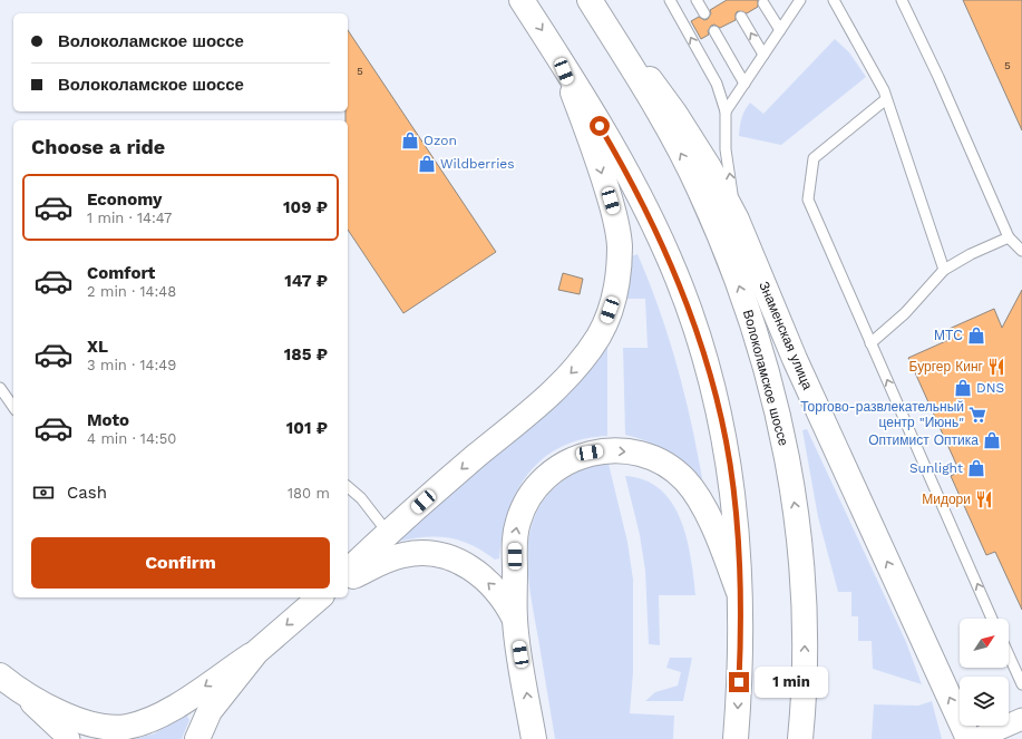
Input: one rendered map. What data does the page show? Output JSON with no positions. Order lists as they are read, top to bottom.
{
  "streets": {
    "main road": ["Знаменская улица", "Волоколамское шоссе"]
  },
  "crossings": [
    ["Знаменская улица", "Волоколамское шоссе"]
  ],
  "places": {
    "shop": [
      "Ozon",
      "Wildberries",
      "МТС",
      "DNS",
      "Оптимист Оптика",
      "Sunlight"
    ],
    "restaurant": ["Бургер Кинг", "Мидори"],
    "supermarket": ["Торгово-развлекательный центр \"Июнь\""]
  },
  "house_numbers": ["5", "5"],
  "north": "top right",
  "page": {
    "banner": ["Волоколамское шоссе", "Волоколамское шоссе"],
    "heading": "Choose a ride",
    "list": [
      {
        "name": "Economy",
        "note": "1 min · 14:47",
        "value": "109 ₽"
      },
      {
        "name": "Comfort",
        "note": "2 min · 14:48",
        "value": "147 ₽"
      },
      {
        "name": "XL",
        "note": "3 min · 14:49",
        "value": "185 ₽"
      },
      {
        "name": "Moto",
        "note": "4 min · 14:50",
        "value": "101 ₽"
      }
    ],
    "pay": ["Cash", "180 m"],
    "buttons": "Confirm",
    "bubble": "1 min"
  }
}
